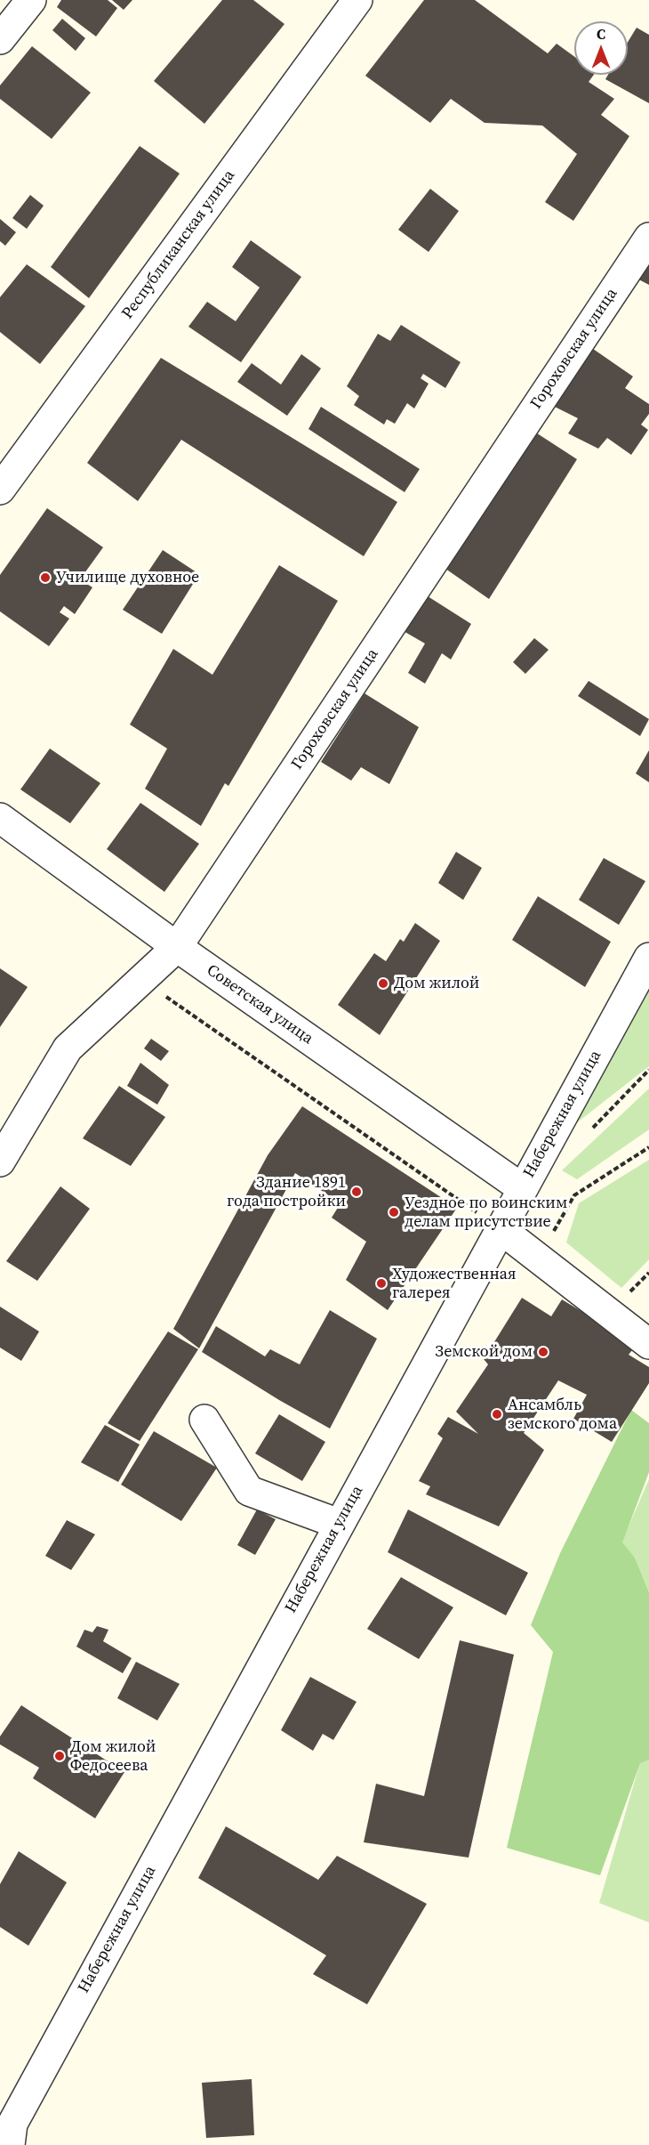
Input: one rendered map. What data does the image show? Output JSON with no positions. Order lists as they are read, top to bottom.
{
  "streets": {
    "street": [
      "Республиканская улица",
      "Гороховская улица",
      "Советская улица",
      "Набережная улица"
    ]
  },
  "crossings": [
    ["Гороховская улица", "Советская улица"],
    ["Советская улица", "Набережная улица"]
  ],
  "places": [
    "Училище духовное",
    "Дом жилой",
    "Здание 1891 года постройки",
    "Уездное по воинским делам присутствие",
    "Художественная галерея",
    "Земской дом",
    "Ансамбль земского дома",
    "Дом жилой Федосеева"
  ],
  "north": "top"
}
